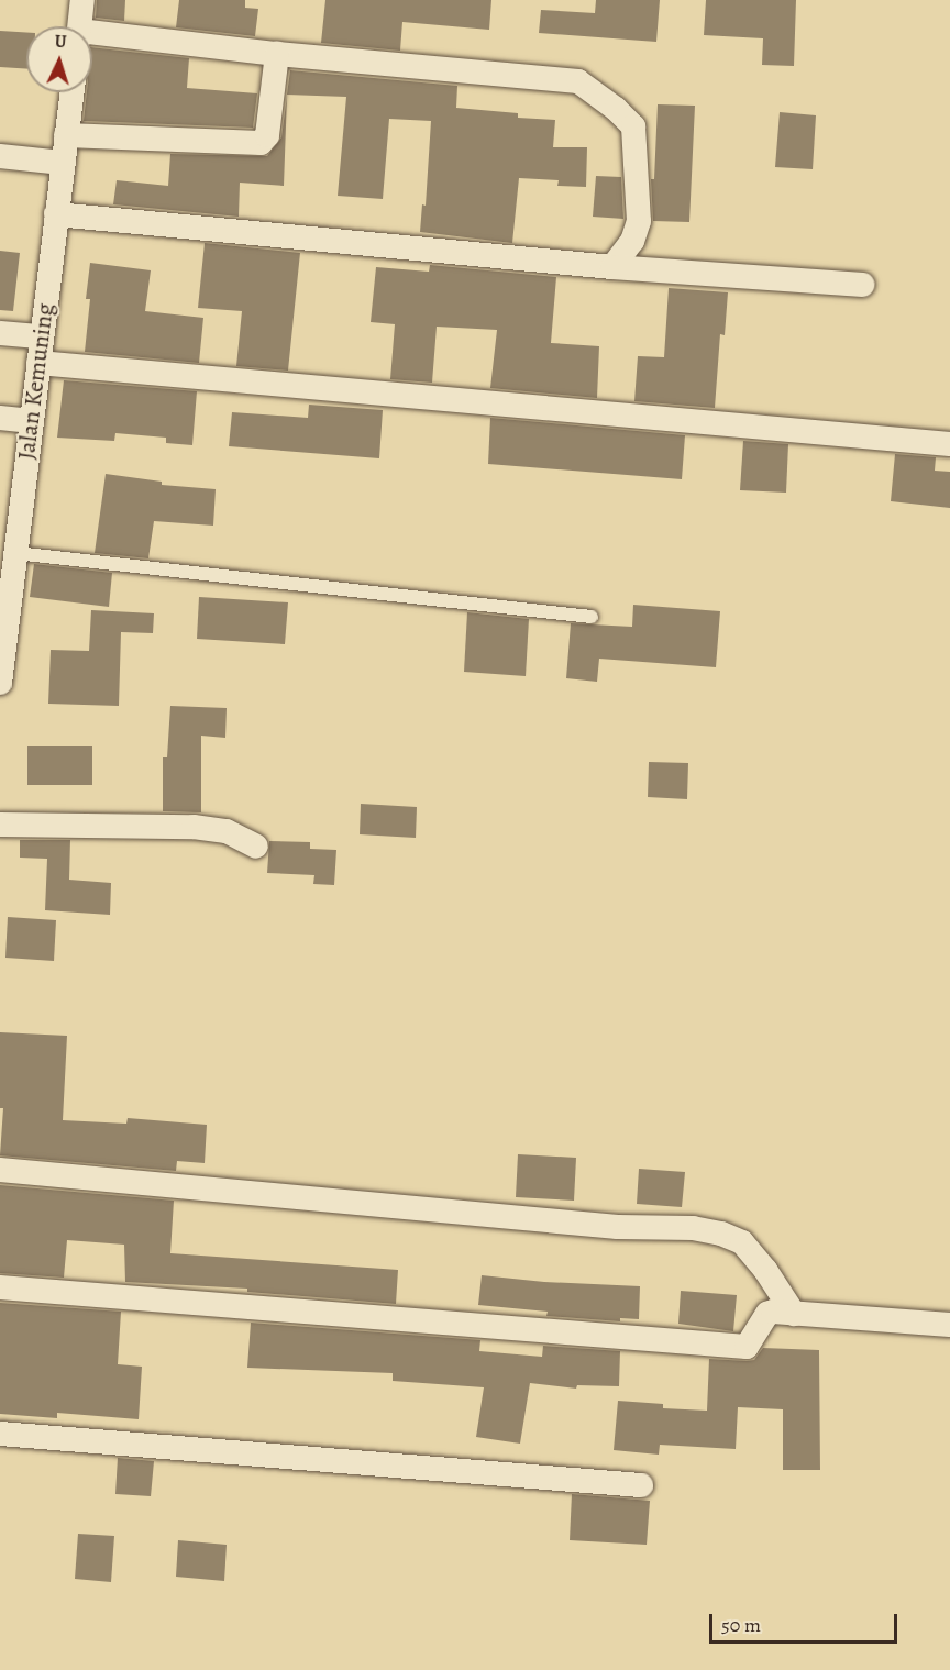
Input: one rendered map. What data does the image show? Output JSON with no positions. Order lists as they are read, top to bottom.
{
  "streets": {
    "street": ["Jalan Kemuning"]
  },
  "scale_bar": "50 m",
  "north": "top"
}
